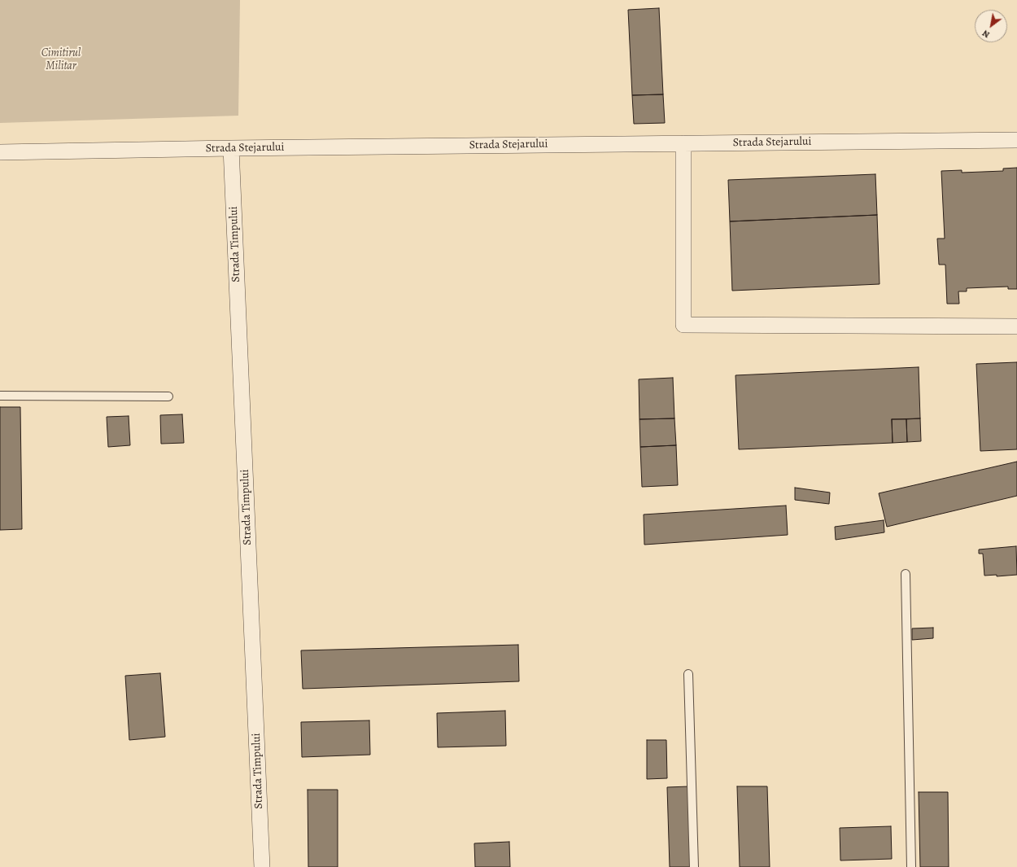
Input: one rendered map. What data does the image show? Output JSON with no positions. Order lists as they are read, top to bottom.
{
  "streets": {
    "street": ["Strada Stejarului", "Strada Timpului"]
  },
  "crossings": [
    ["Strada Stejarului", "Strada Timpului"]
  ],
  "parks": ["Cimitirul Militar"],
  "north": "bottom left"
}
